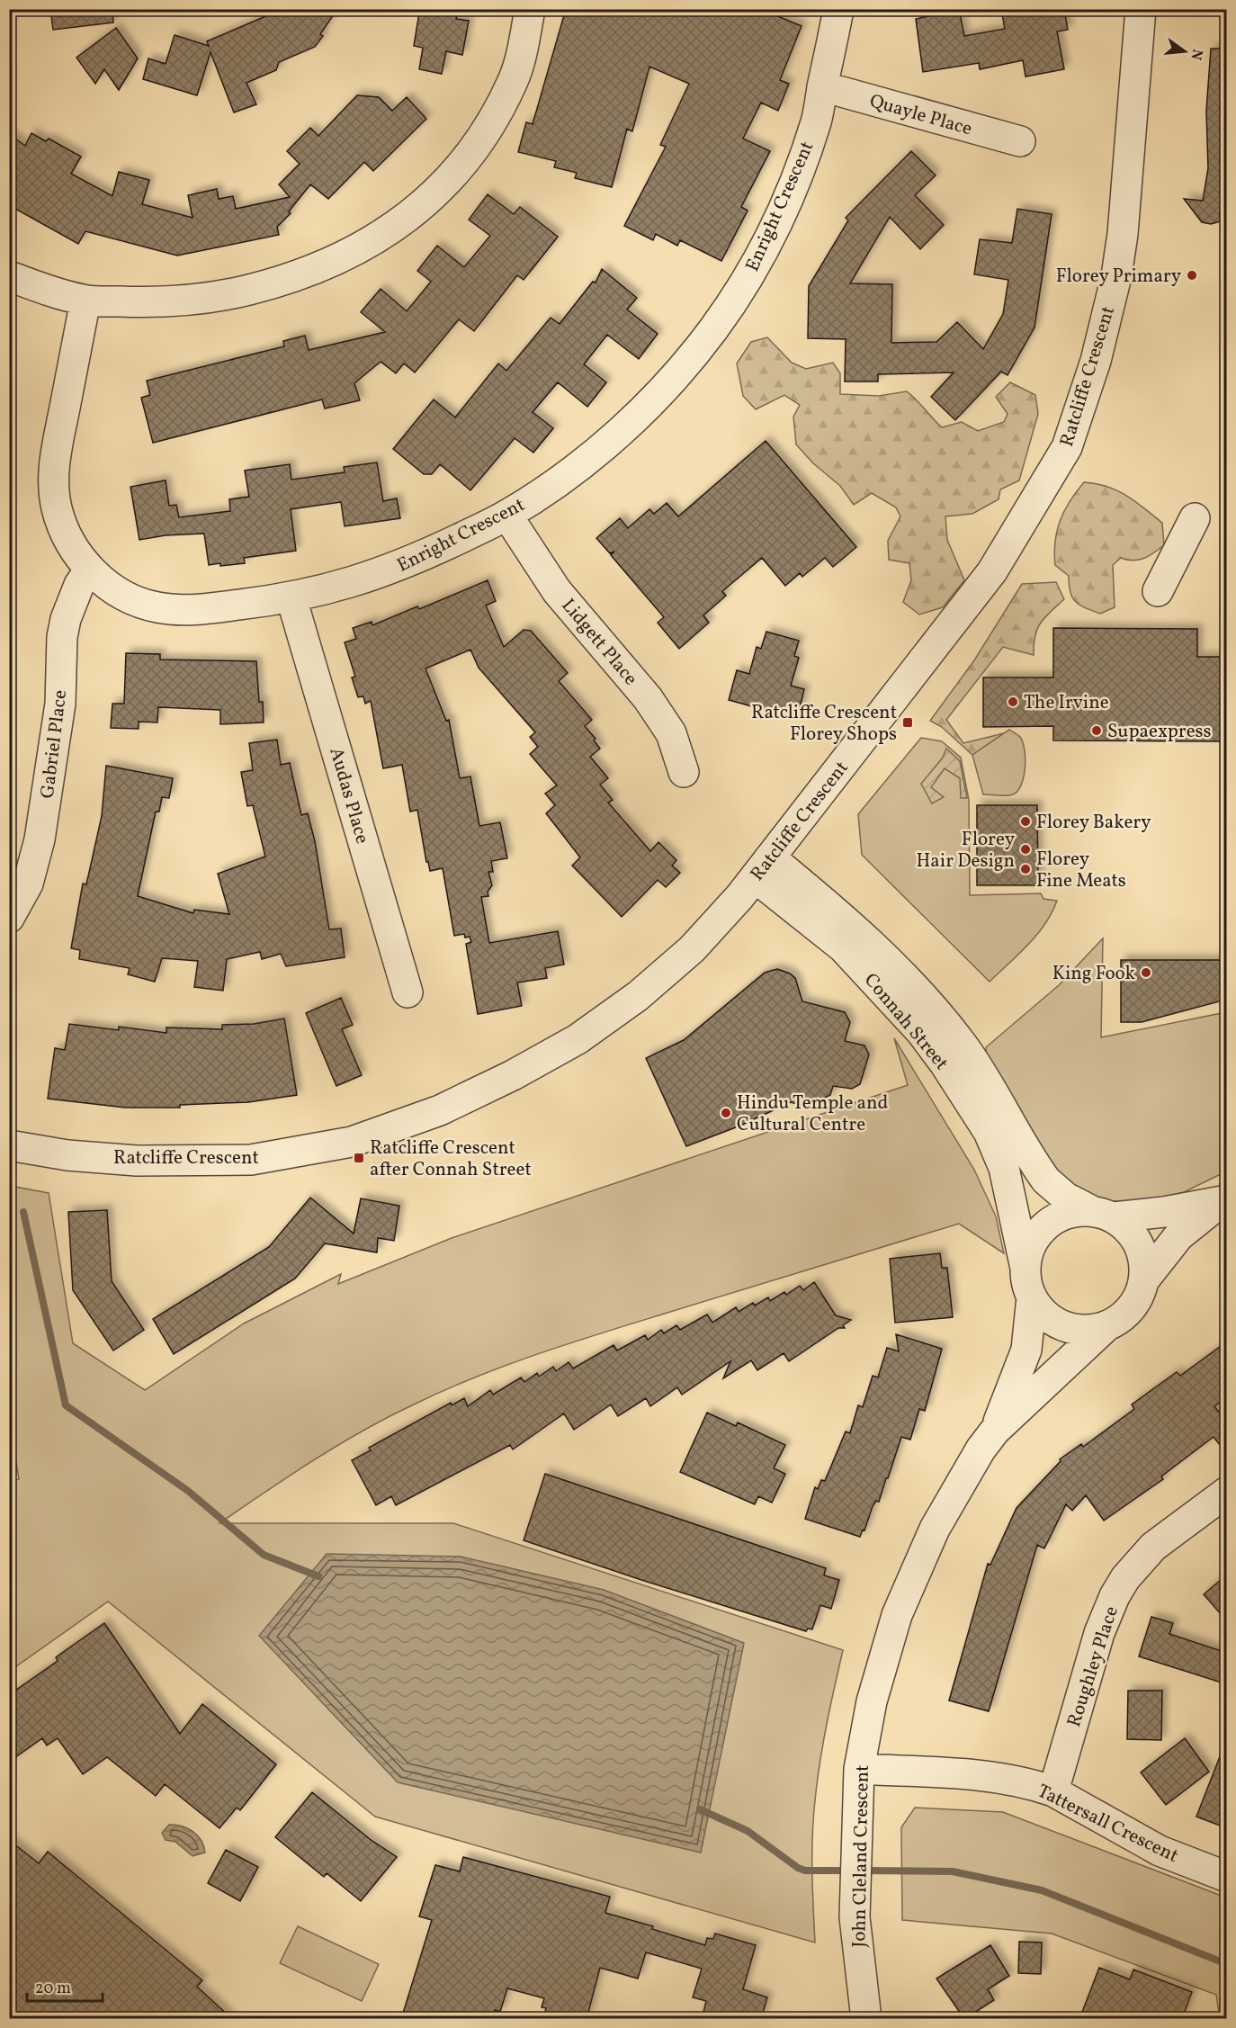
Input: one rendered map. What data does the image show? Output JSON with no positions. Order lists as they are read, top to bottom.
{
  "streets": {
    "street": [
      "Quayle Place",
      "Enright Crescent",
      "Ratcliffe Crescent",
      "Lidgett Place",
      "Gabriel Place",
      "Audas Place",
      "Connah Street",
      "Roughley Place",
      "Tattersall Crescent",
      "John Cleland Crescent"
    ]
  },
  "crossings": [
    ["Quayle Place", "Enright Crescent"],
    ["Enright Crescent", "Lidgett Place"],
    ["Enright Crescent", "Gabriel Place"],
    ["Enright Crescent", "Audas Place"],
    ["Ratcliffe Crescent", "Connah Street"],
    ["Connah Street", "John Cleland Crescent"],
    ["Roughley Place", "Tattersall Crescent"],
    ["Tattersall Crescent", "John Cleland Crescent"]
  ],
  "places": {
    "other": [
      "Florey Primary",
      "The Irvine",
      "Supaexpress",
      "Florey Bakery",
      "Florey Hair Design",
      "Florey Fine Meats",
      "King Fook",
      "Hindu Temple and Cultural Centre"
    ],
    "transit": ["Ratcliffe Crescent Florey Shops", "Ratcliffe Crescent after Connah Street"]
  },
  "scale_bar": "20 m",
  "north": "right"
}
